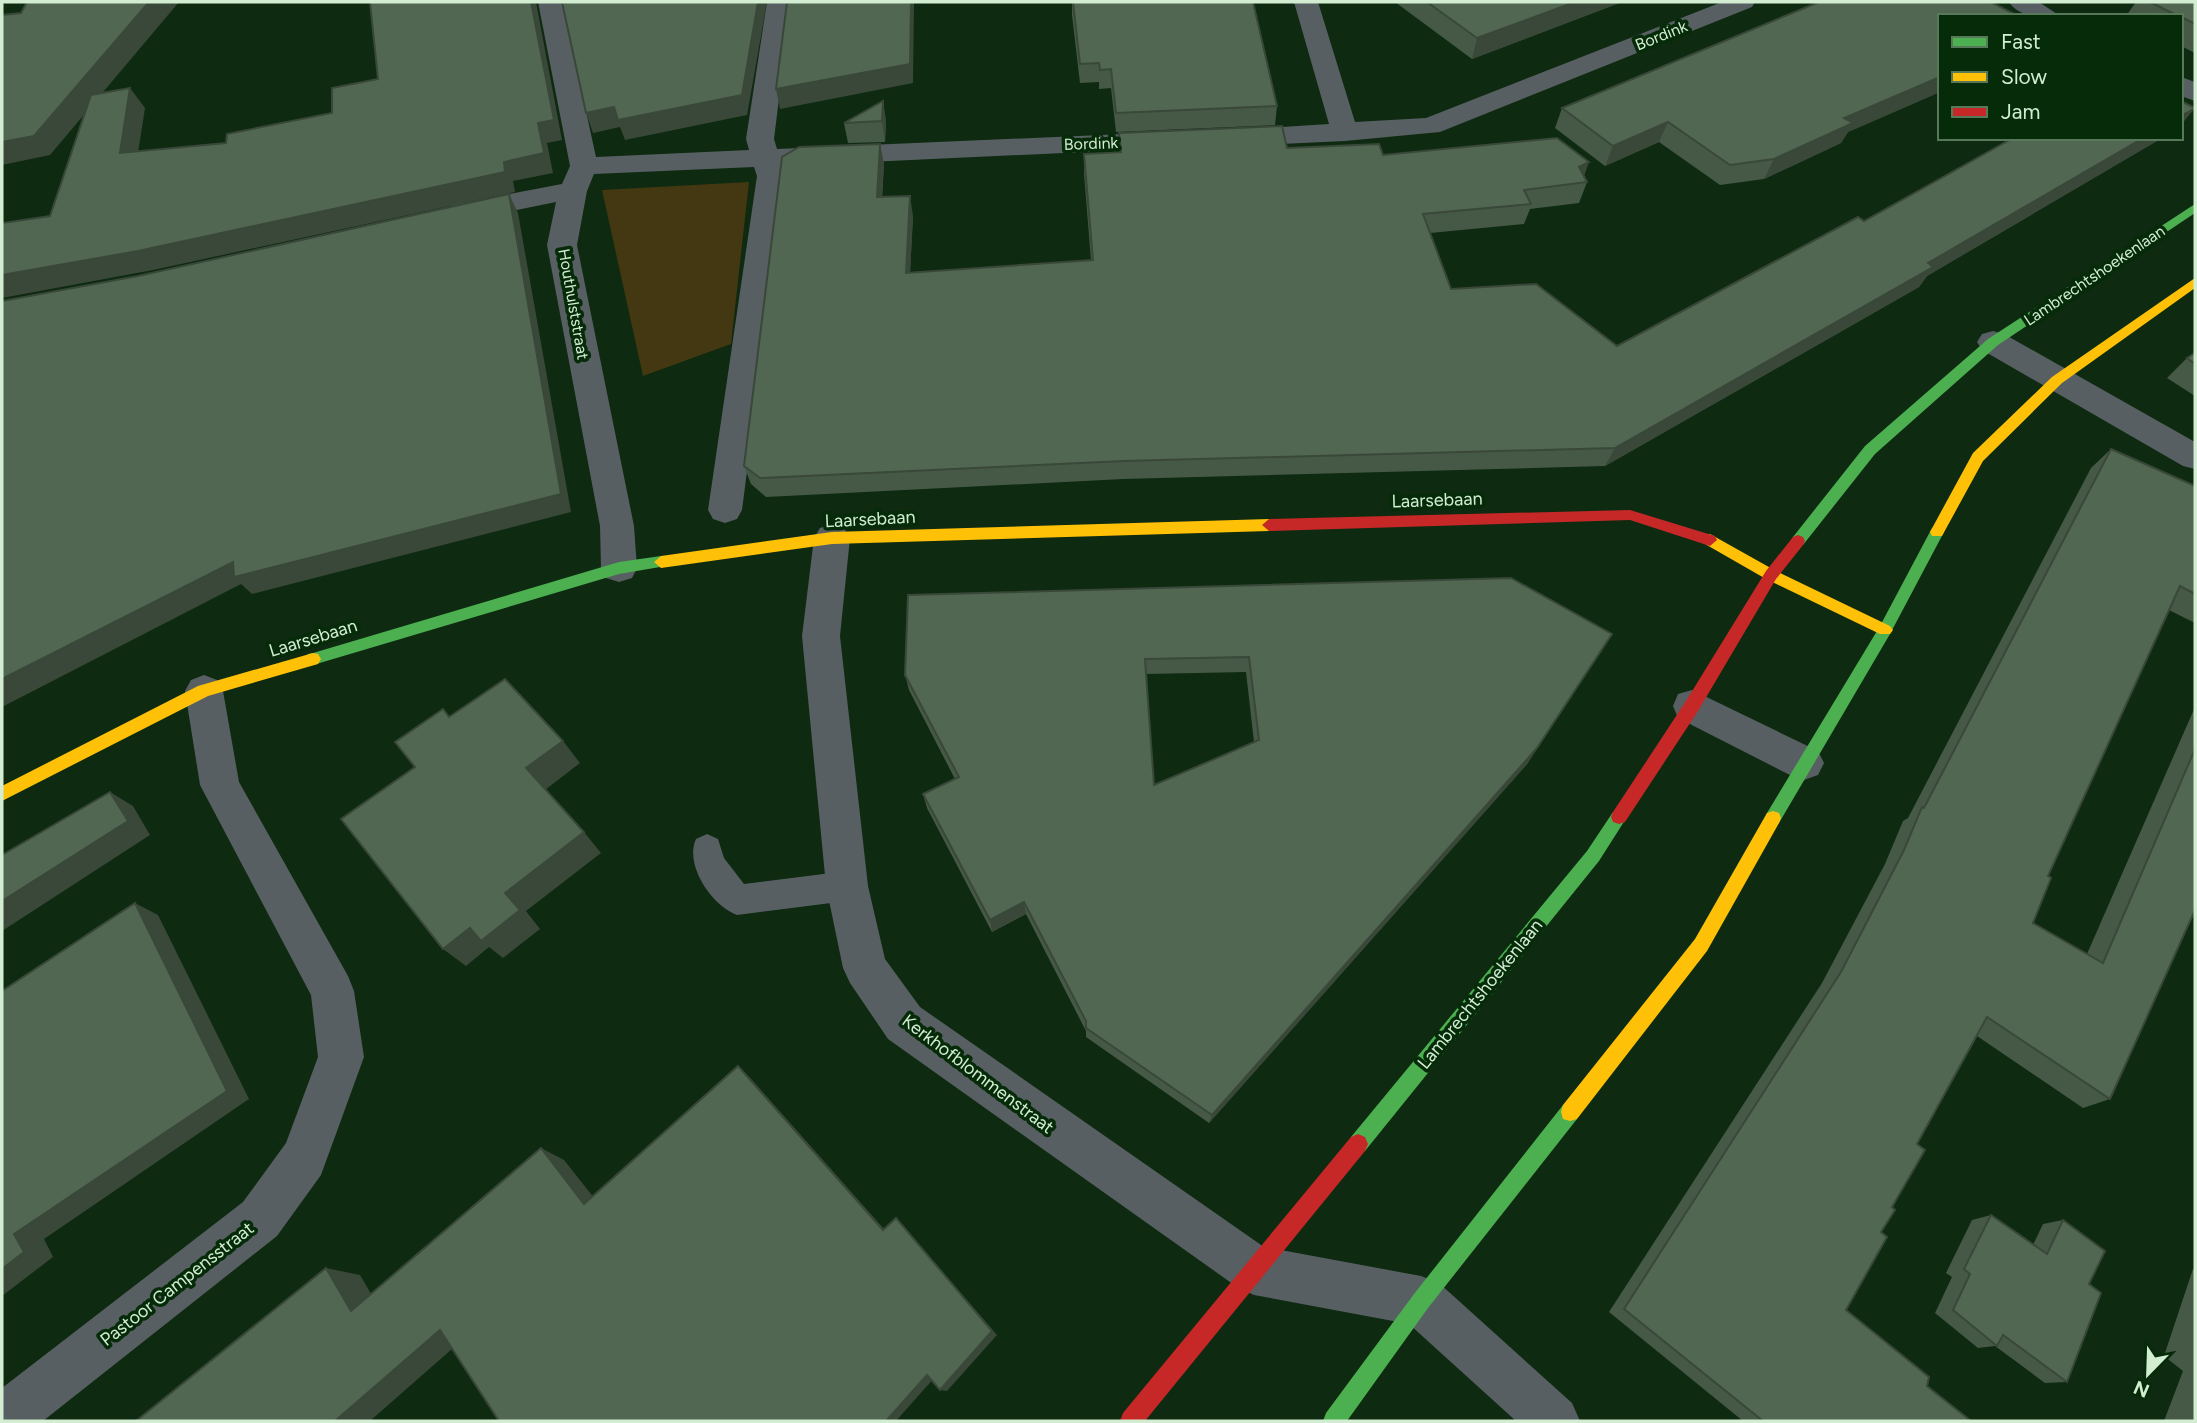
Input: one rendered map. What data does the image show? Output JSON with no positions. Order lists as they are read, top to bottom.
{
  "streets": {
    "street": [
      "Bordink",
      "Lambrechtshoekenlaan",
      "Houthulststraat",
      "Laarsebaan",
      "Kerkhofblommenstraat",
      "Pastoor Campensstraat"
    ]
  },
  "crossings": [
    ["Bordink", "Houthulststraat"],
    ["Lambrechtshoekenlaan", "Laarsebaan"],
    ["Lambrechtshoekenlaan", "Kerkhofblommenstraat"],
    ["Houthulststraat", "Laarsebaan"],
    ["Laarsebaan", "Kerkhofblommenstraat"],
    ["Laarsebaan", "Pastoor Campensstraat"]
  ],
  "legend": ["Fast", "Slow", "Jam"],
  "north": "bottom left"
}
